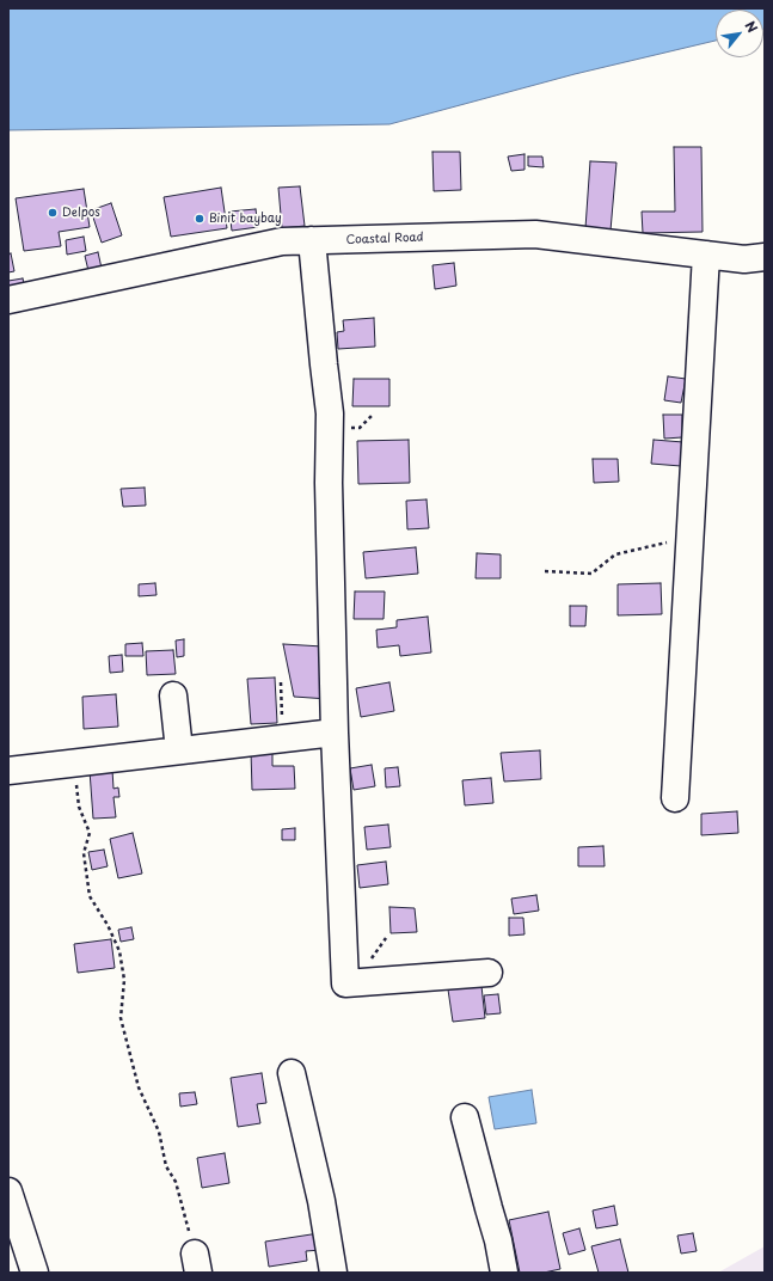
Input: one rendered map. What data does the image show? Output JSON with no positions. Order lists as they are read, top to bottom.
{
  "streets": {
    "street": ["Coastal Road"]
  },
  "places": ["Delpos", "Binit baybay"],
  "north": "top right"
}
